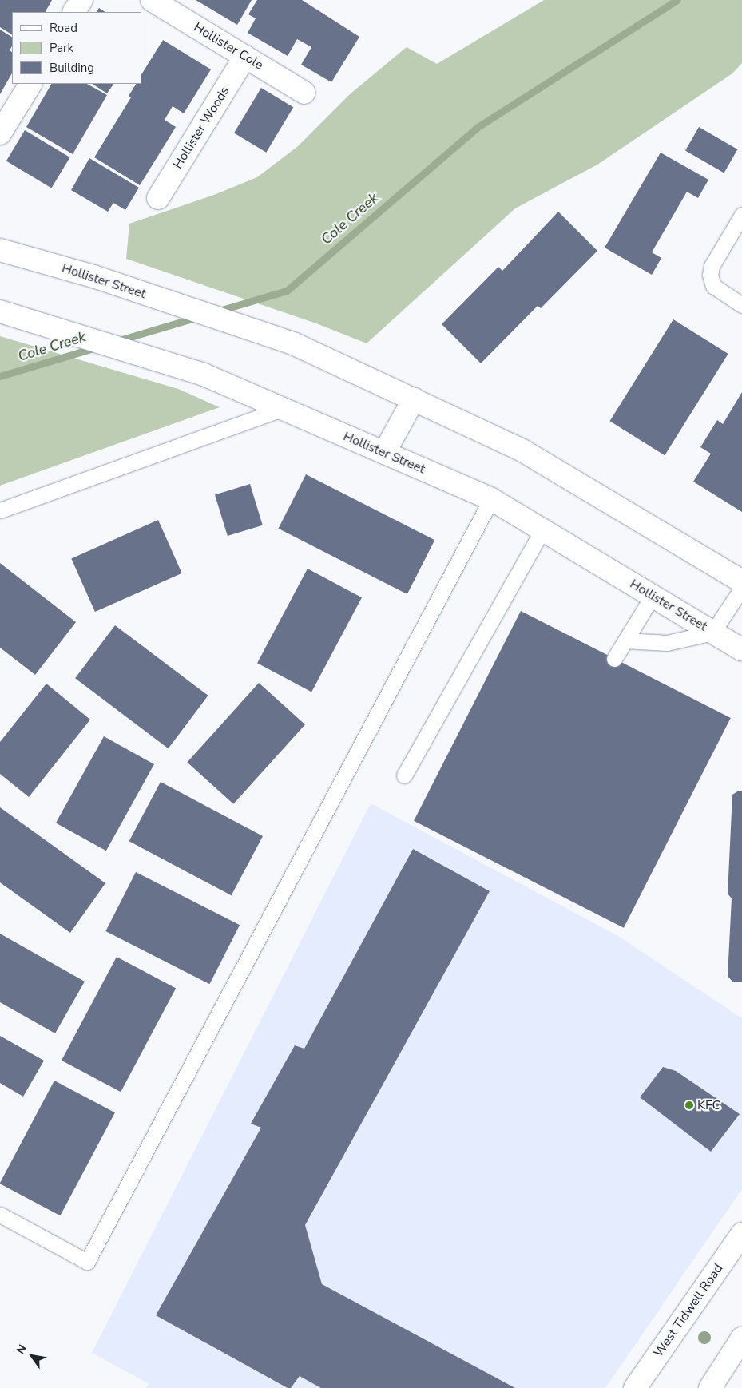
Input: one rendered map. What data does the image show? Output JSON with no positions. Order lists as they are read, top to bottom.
{
  "streets": {
    "main road": [
      "Hollister Cole",
      "Hollister Woods",
      "Hollister Street",
      "West Tidwell Road"
    ]
  },
  "crossings": [
    ["Hollister Cole", "Hollister Woods"]
  ],
  "water": ["Cole Creek"],
  "places": ["KFC"],
  "legend": ["Road", "Park", "Building"],
  "north": "top left"
}
